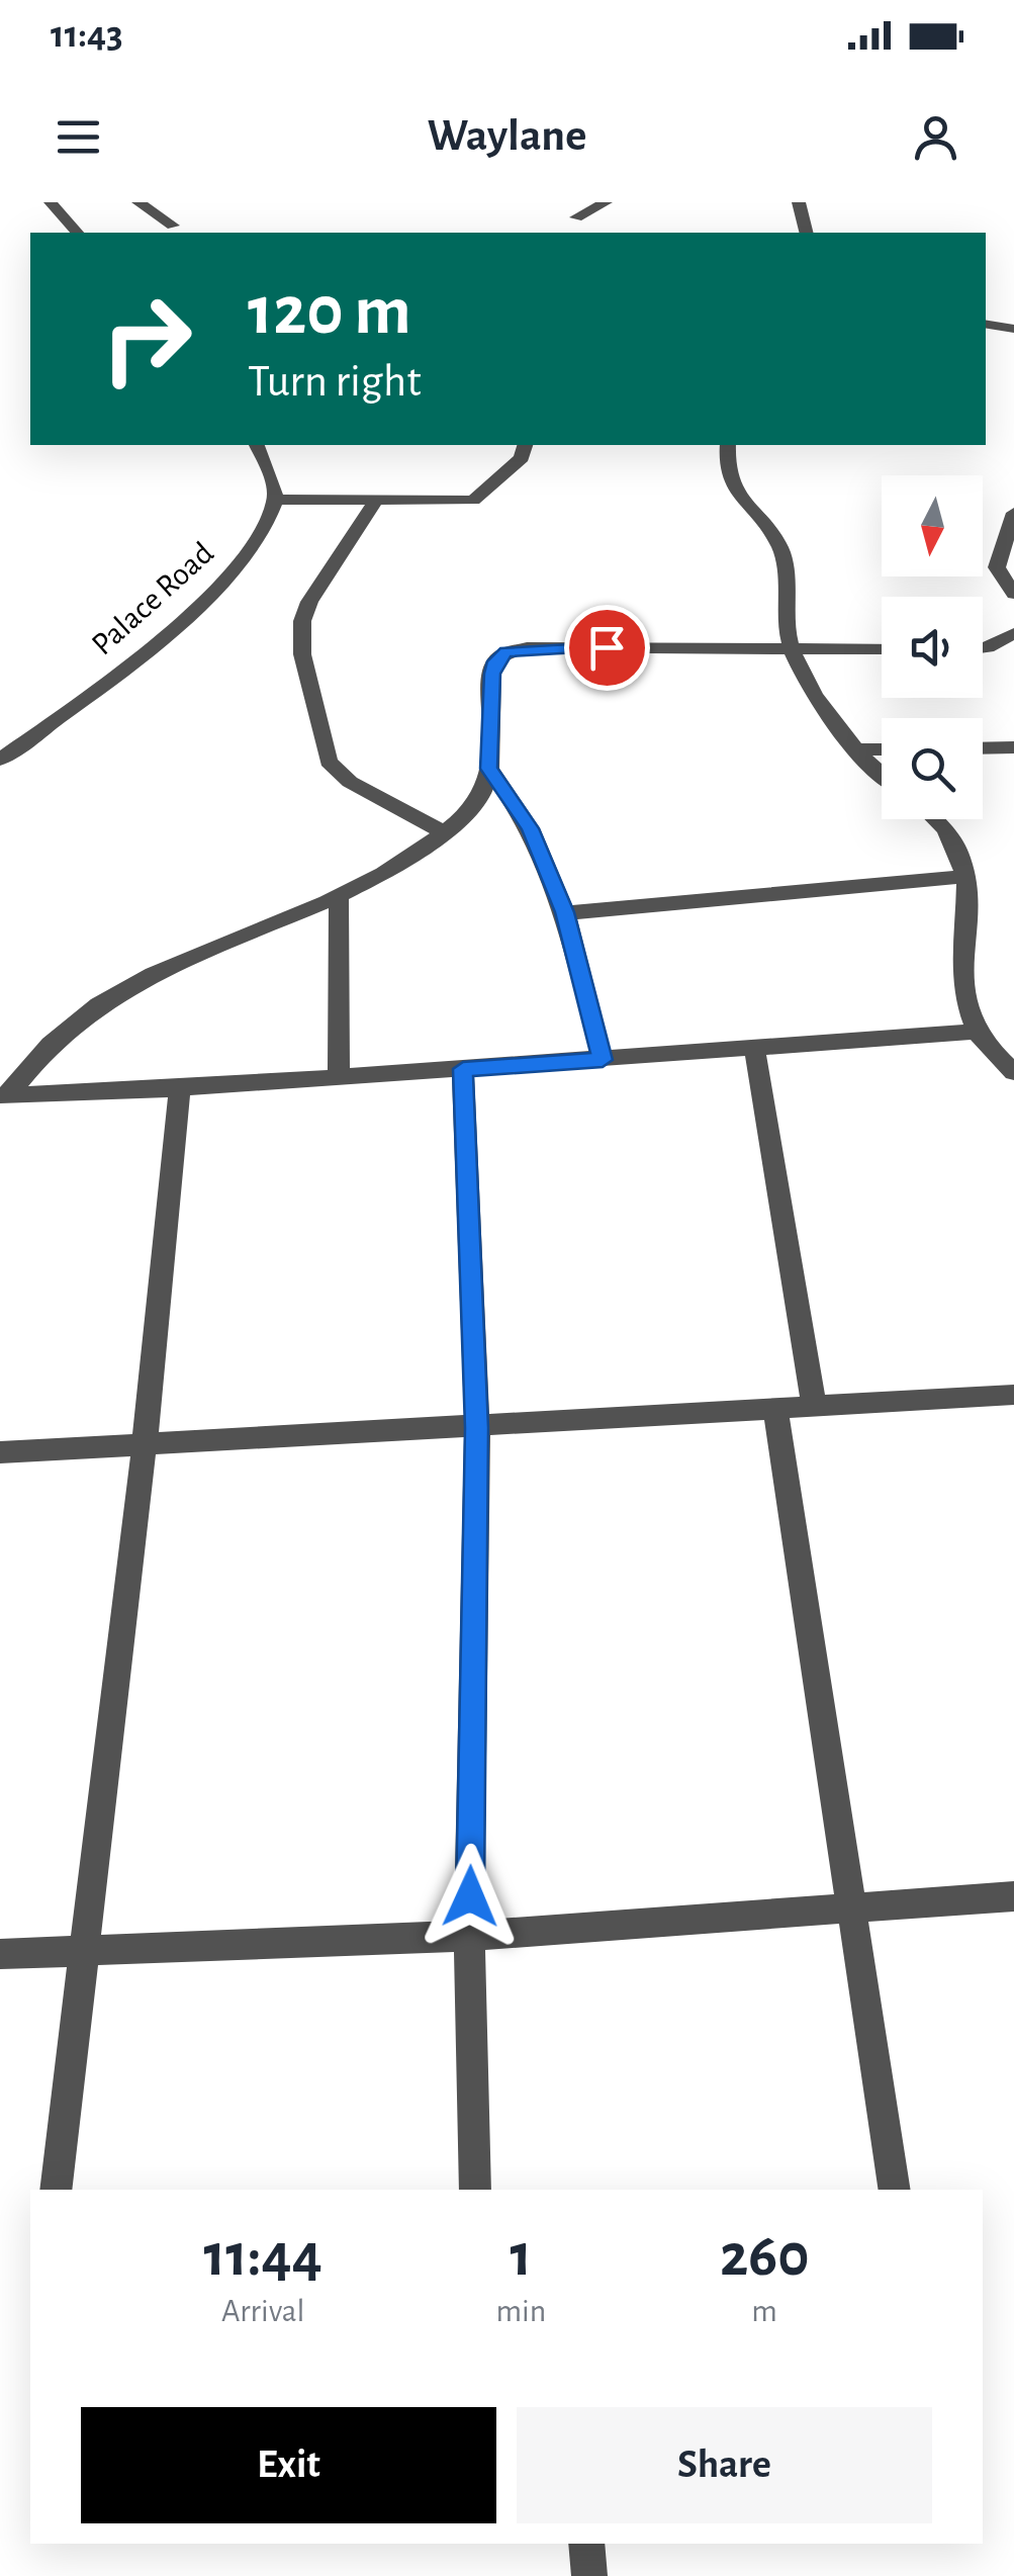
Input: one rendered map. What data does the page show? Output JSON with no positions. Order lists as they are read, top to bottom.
{
  "streets": {
    "street": ["Palace Road"]
  },
  "north": "bottom",
  "page": {
    "status": "11:43",
    "header": "Waylane",
    "turn": ["120 m", "Turn right"],
    "eta": [
      "11:44",
      "Arrival",
      "1",
      "min",
      "260",
      "m"
    ],
    "buttons": ["Exit", "Share"]
  }
}
